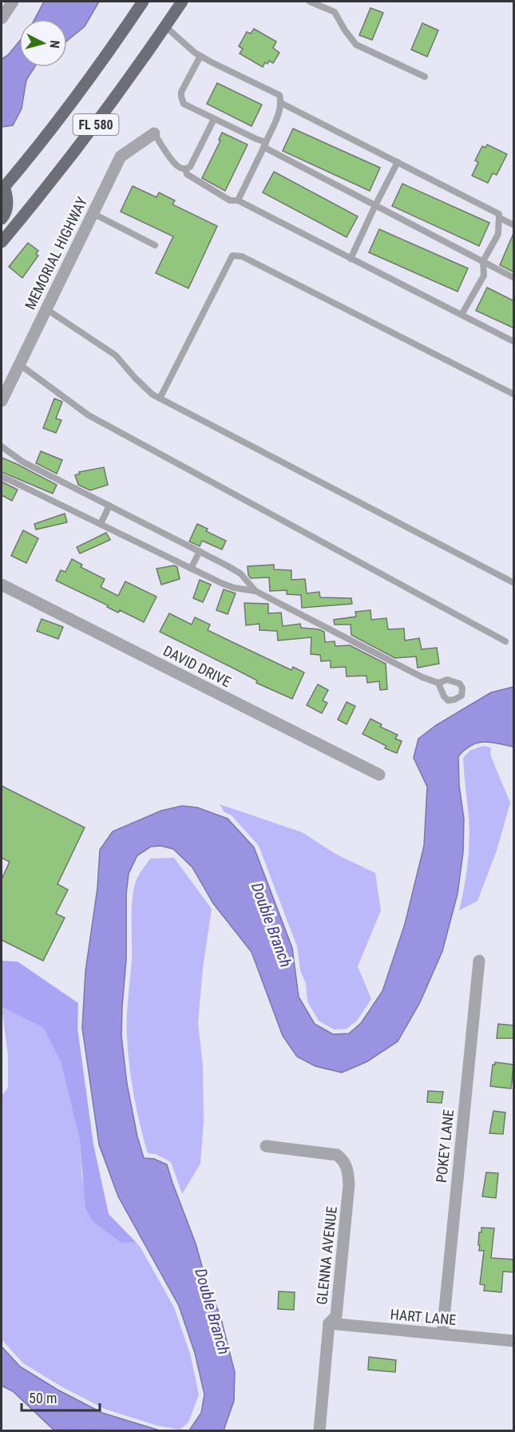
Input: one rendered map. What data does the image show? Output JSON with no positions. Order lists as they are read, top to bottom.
{
  "streets": {
    "main road": ["FL 580"],
    "street": [
      "MEMORIAL HIGHWAY",
      "DAVID DRIVE",
      "POKEY LANE",
      "GLENNA AVENUE",
      "HART LANE"
    ]
  },
  "crossings": [
    ["POKEY LANE", "HART LANE"],
    ["GLENNA AVENUE", "HART LANE"]
  ],
  "water": ["Double Branch"],
  "scale_bar": "50 m",
  "north": "right"
}
